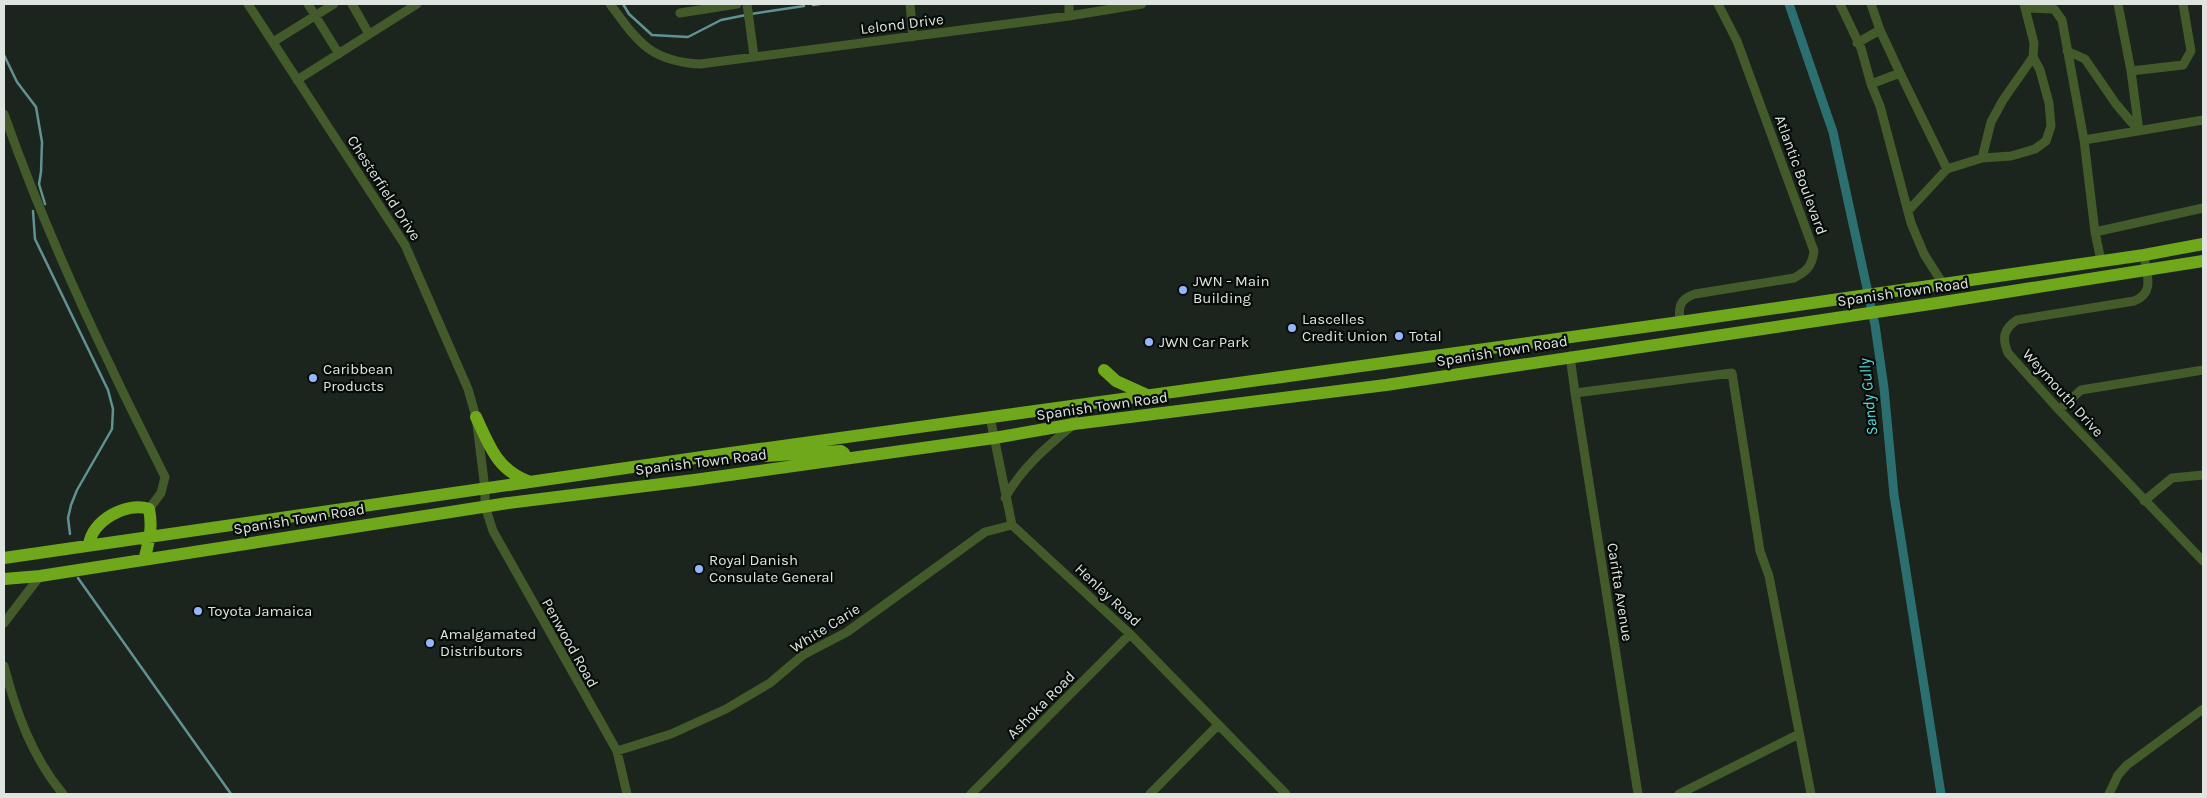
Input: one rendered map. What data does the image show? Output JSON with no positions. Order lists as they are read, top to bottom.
{
  "streets": {
    "highway": ["Spanish Town Road"],
    "street": [
      "Lelond Drive",
      "Atlantic Boulevard",
      "Chesterfield Drive",
      "Weymouth Drive",
      "Carifta Avenue",
      "Henley Road",
      "White Carie",
      "Penwood Road",
      "Ashoka Road"
    ]
  },
  "crossings": [
    ["Atlantic Boulevard", "Spanish Town Road"],
    ["Chesterfield Drive", "Spanish Town Road"],
    ["Chesterfield Drive", "Penwood Road"],
    ["Spanish Town Road", "Weymouth Drive"],
    ["Spanish Town Road", "Carifta Avenue"],
    ["Spanish Town Road", "Penwood Road"],
    ["Henley Road", "White Carie"],
    ["Henley Road", "Ashoka Road"],
    ["White Carie", "Penwood Road"]
  ],
  "water": ["Sandy Gully"],
  "places": [
    "JWN - Main Building",
    "Lascelles Credit Union",
    "Total",
    "JWN Car Park",
    "Caribbean Products",
    "Royal Danish Consulate General",
    "Toyota Jamaica",
    "Amalgamated Distributors"
  ]
}
